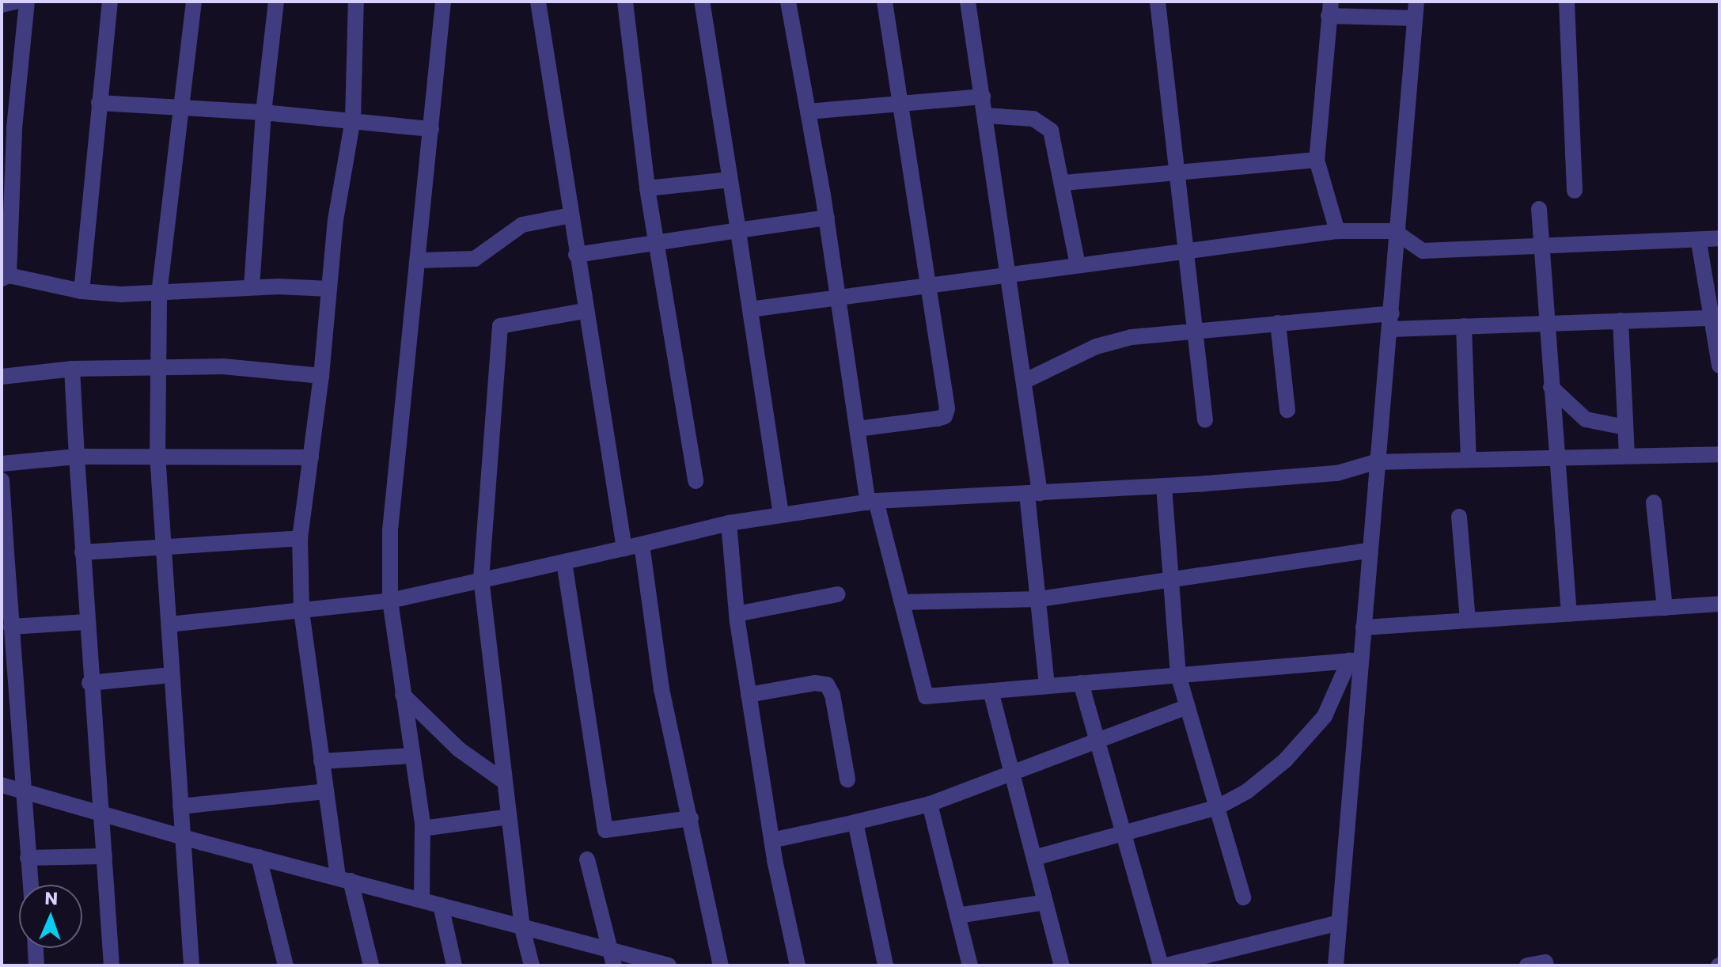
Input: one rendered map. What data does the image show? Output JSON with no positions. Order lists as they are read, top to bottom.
{
  "north": "top"
}
